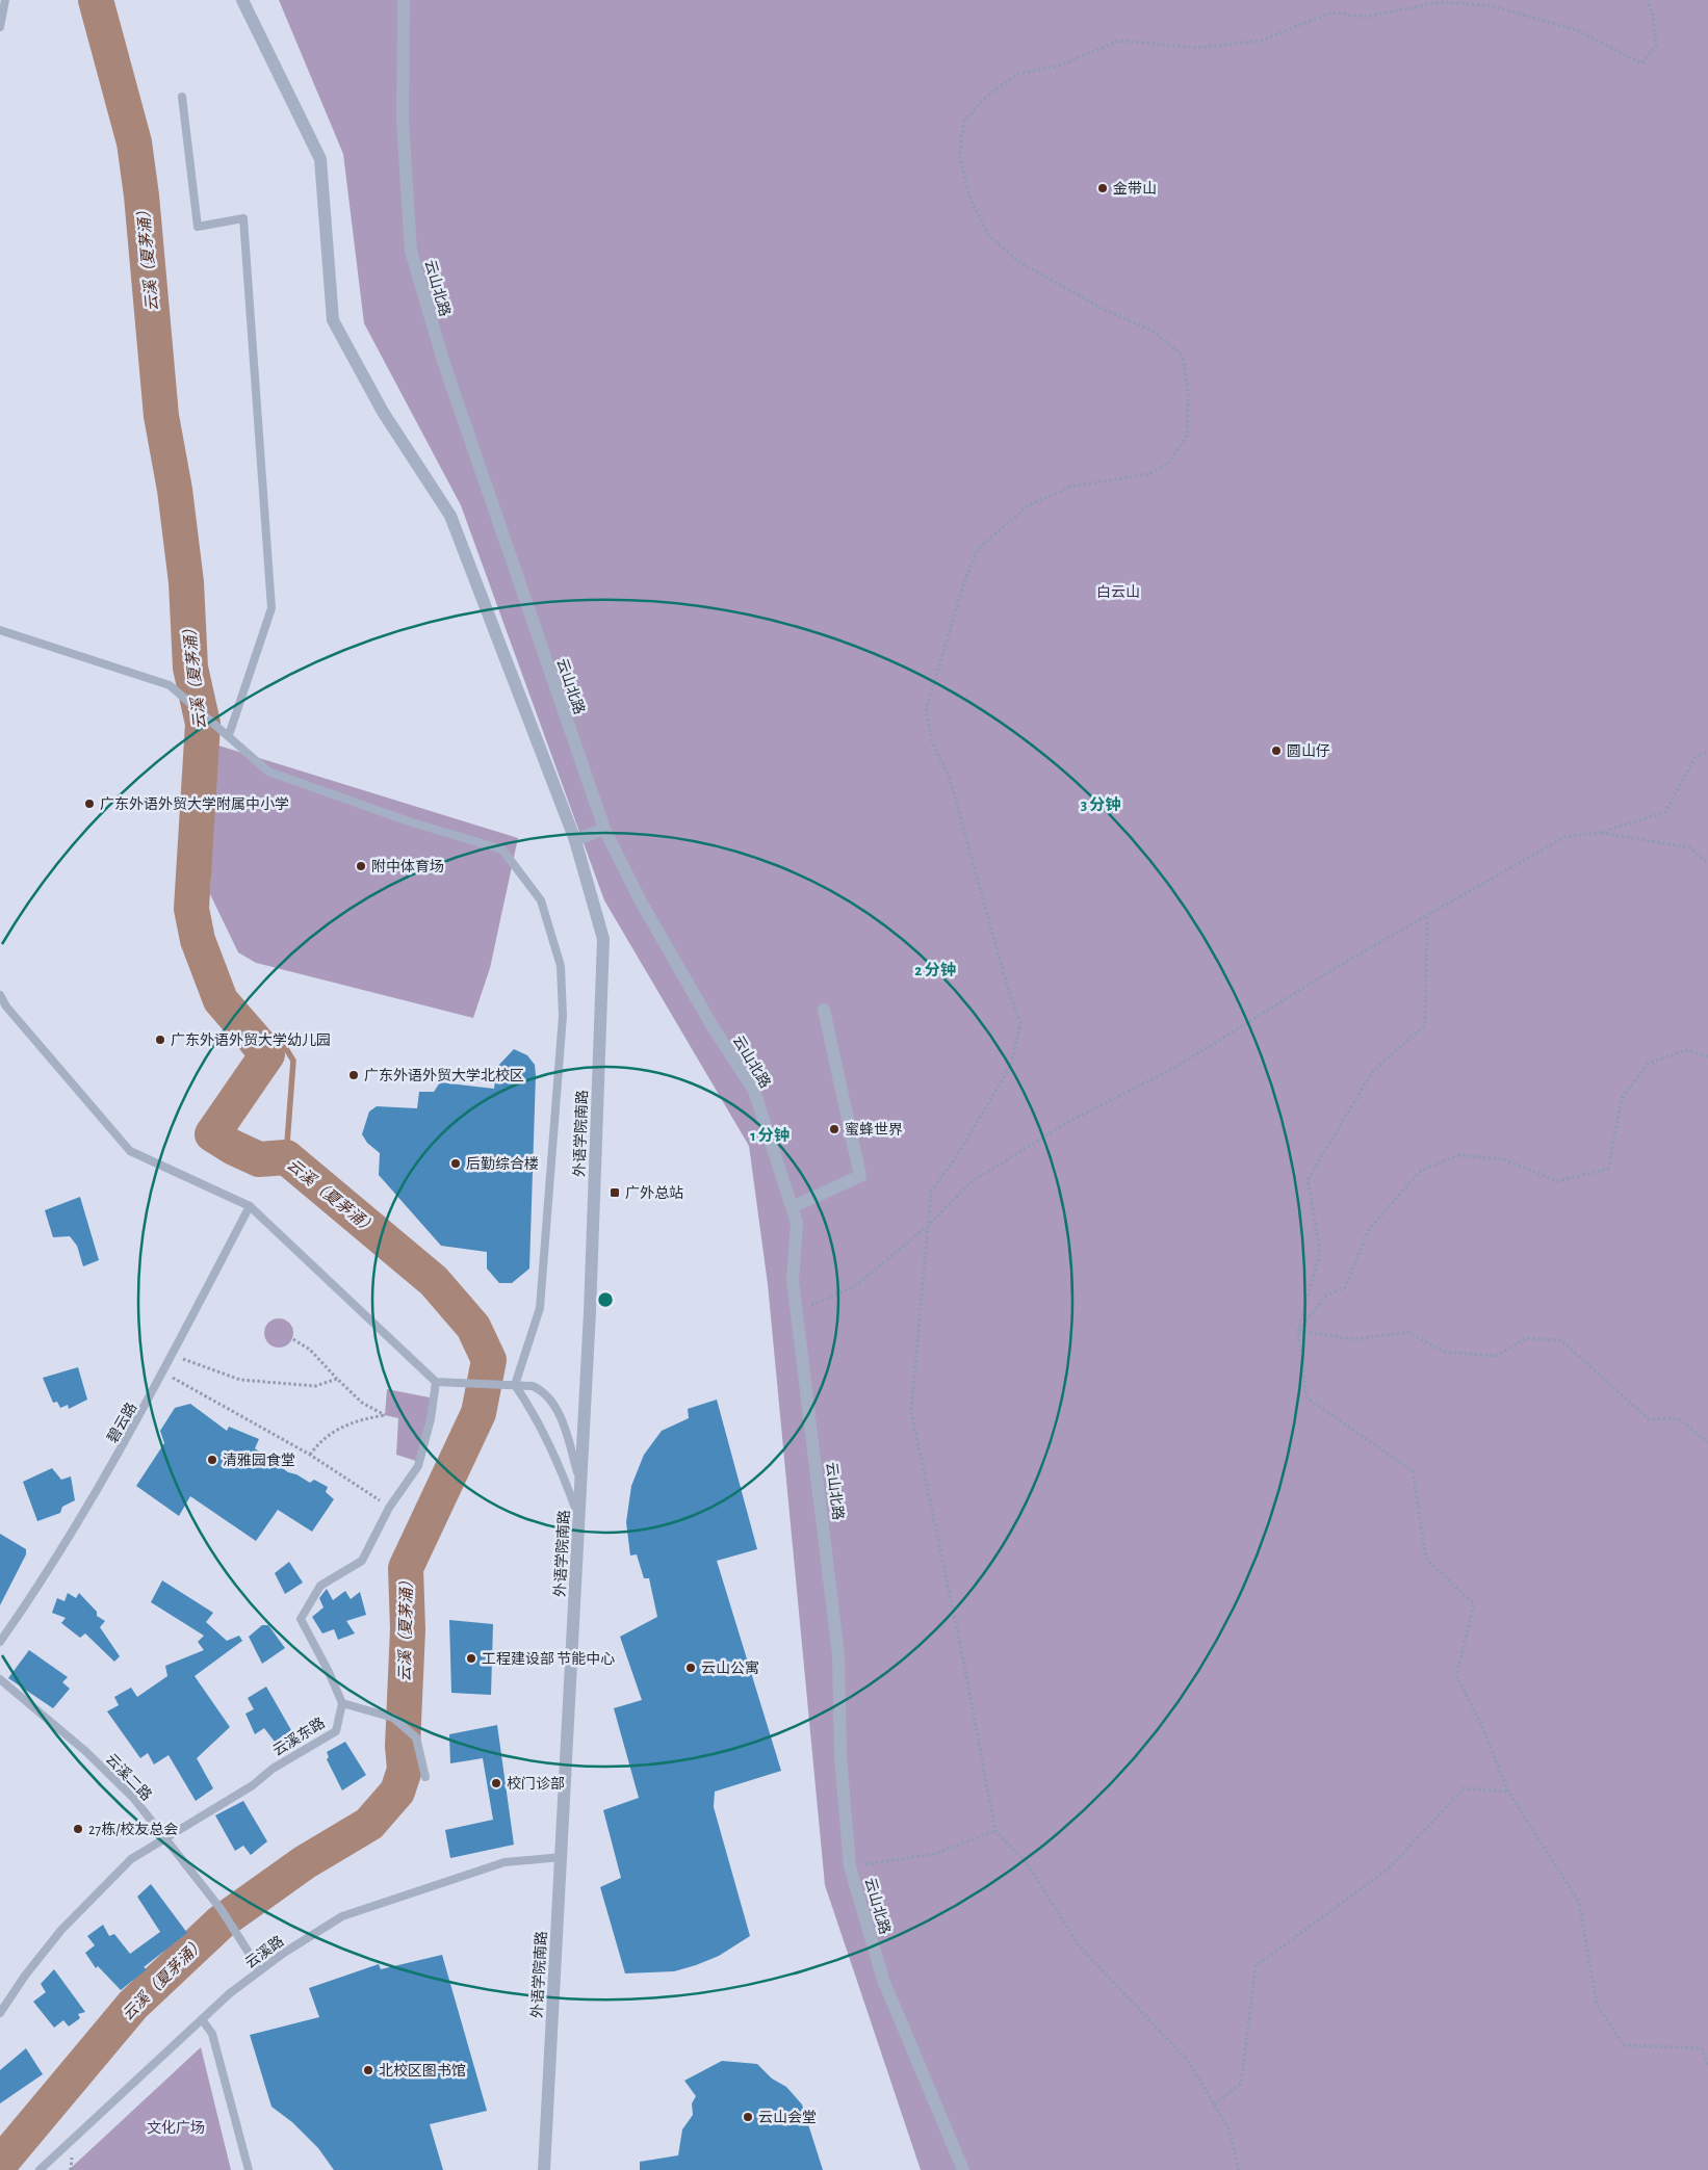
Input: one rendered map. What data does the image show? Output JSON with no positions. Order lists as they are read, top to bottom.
{
  "streets": {
    "street": ["云山北路", "外语学院南路"],
    "lane": [
      "碧云路",
      "云溪东路",
      "云溪二路",
      "云溪路"
    ]
  },
  "crossings": [
    ["外语学院南路", "云溪路"],
    ["云溪东路", "云溪二路"],
    ["云溪二路", "云溪路"]
  ],
  "water": ["云溪（夏茅涌）"],
  "parks": ["白云山", "文化广场"],
  "places": {
    "other": [
      "金带山",
      "圆山仔",
      "广东外语外贸大学附属中小学",
      "附中体育场",
      "广东外语外贸大学幼儿园",
      "广东外语外贸大学北校区",
      "蜜蜂世界",
      "后勤综合楼",
      "清雅园食堂",
      "工程建设部 节能中心",
      "云山公寓",
      "校门诊部",
      "27栋/校友总会",
      "北校区图书馆",
      "云山会堂"
    ],
    "transit": ["广外总站"]
  },
  "rings": ["3 分钟", "2 分钟", "1 分钟"]
}
